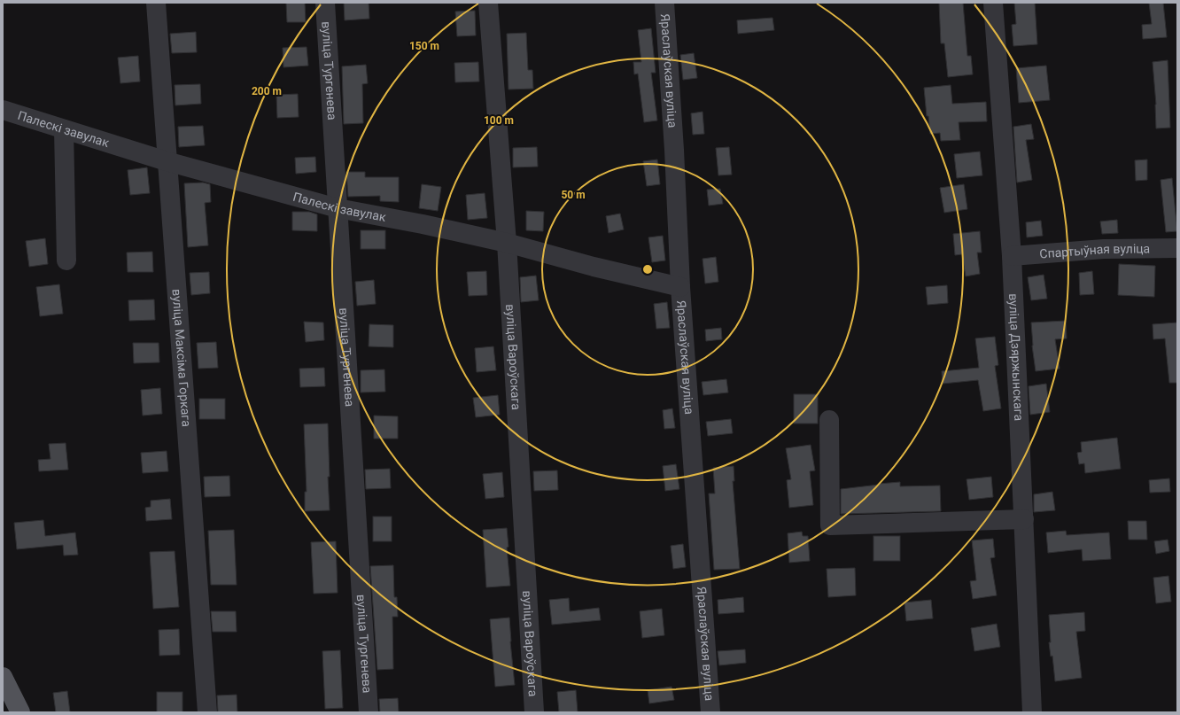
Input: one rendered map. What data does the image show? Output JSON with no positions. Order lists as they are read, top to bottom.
{
  "streets": {
    "street": [
      "вуліца Тургенева",
      "Яраслаўская вуліца",
      "Палескі завулак",
      "Спартыўная вуліца",
      "вуліца Вароўскага",
      "вуліца Дзяржынскага",
      "вуліца Максіма Горкага"
    ]
  },
  "crossings": [
    ["вуліца Тургенева", "Палескі завулак"],
    ["Яраслаўская вуліца", "Палескі завулак"],
    ["Палескі завулак", "вуліца Вароўскага"],
    ["Палескі завулак", "вуліца Максіма Горкага"],
    ["Спартыўная вуліца", "вуліца Дзяржынскага"]
  ],
  "rings": [
    "150 m",
    "200 m",
    "100 m",
    "50 m"
  ]
}
